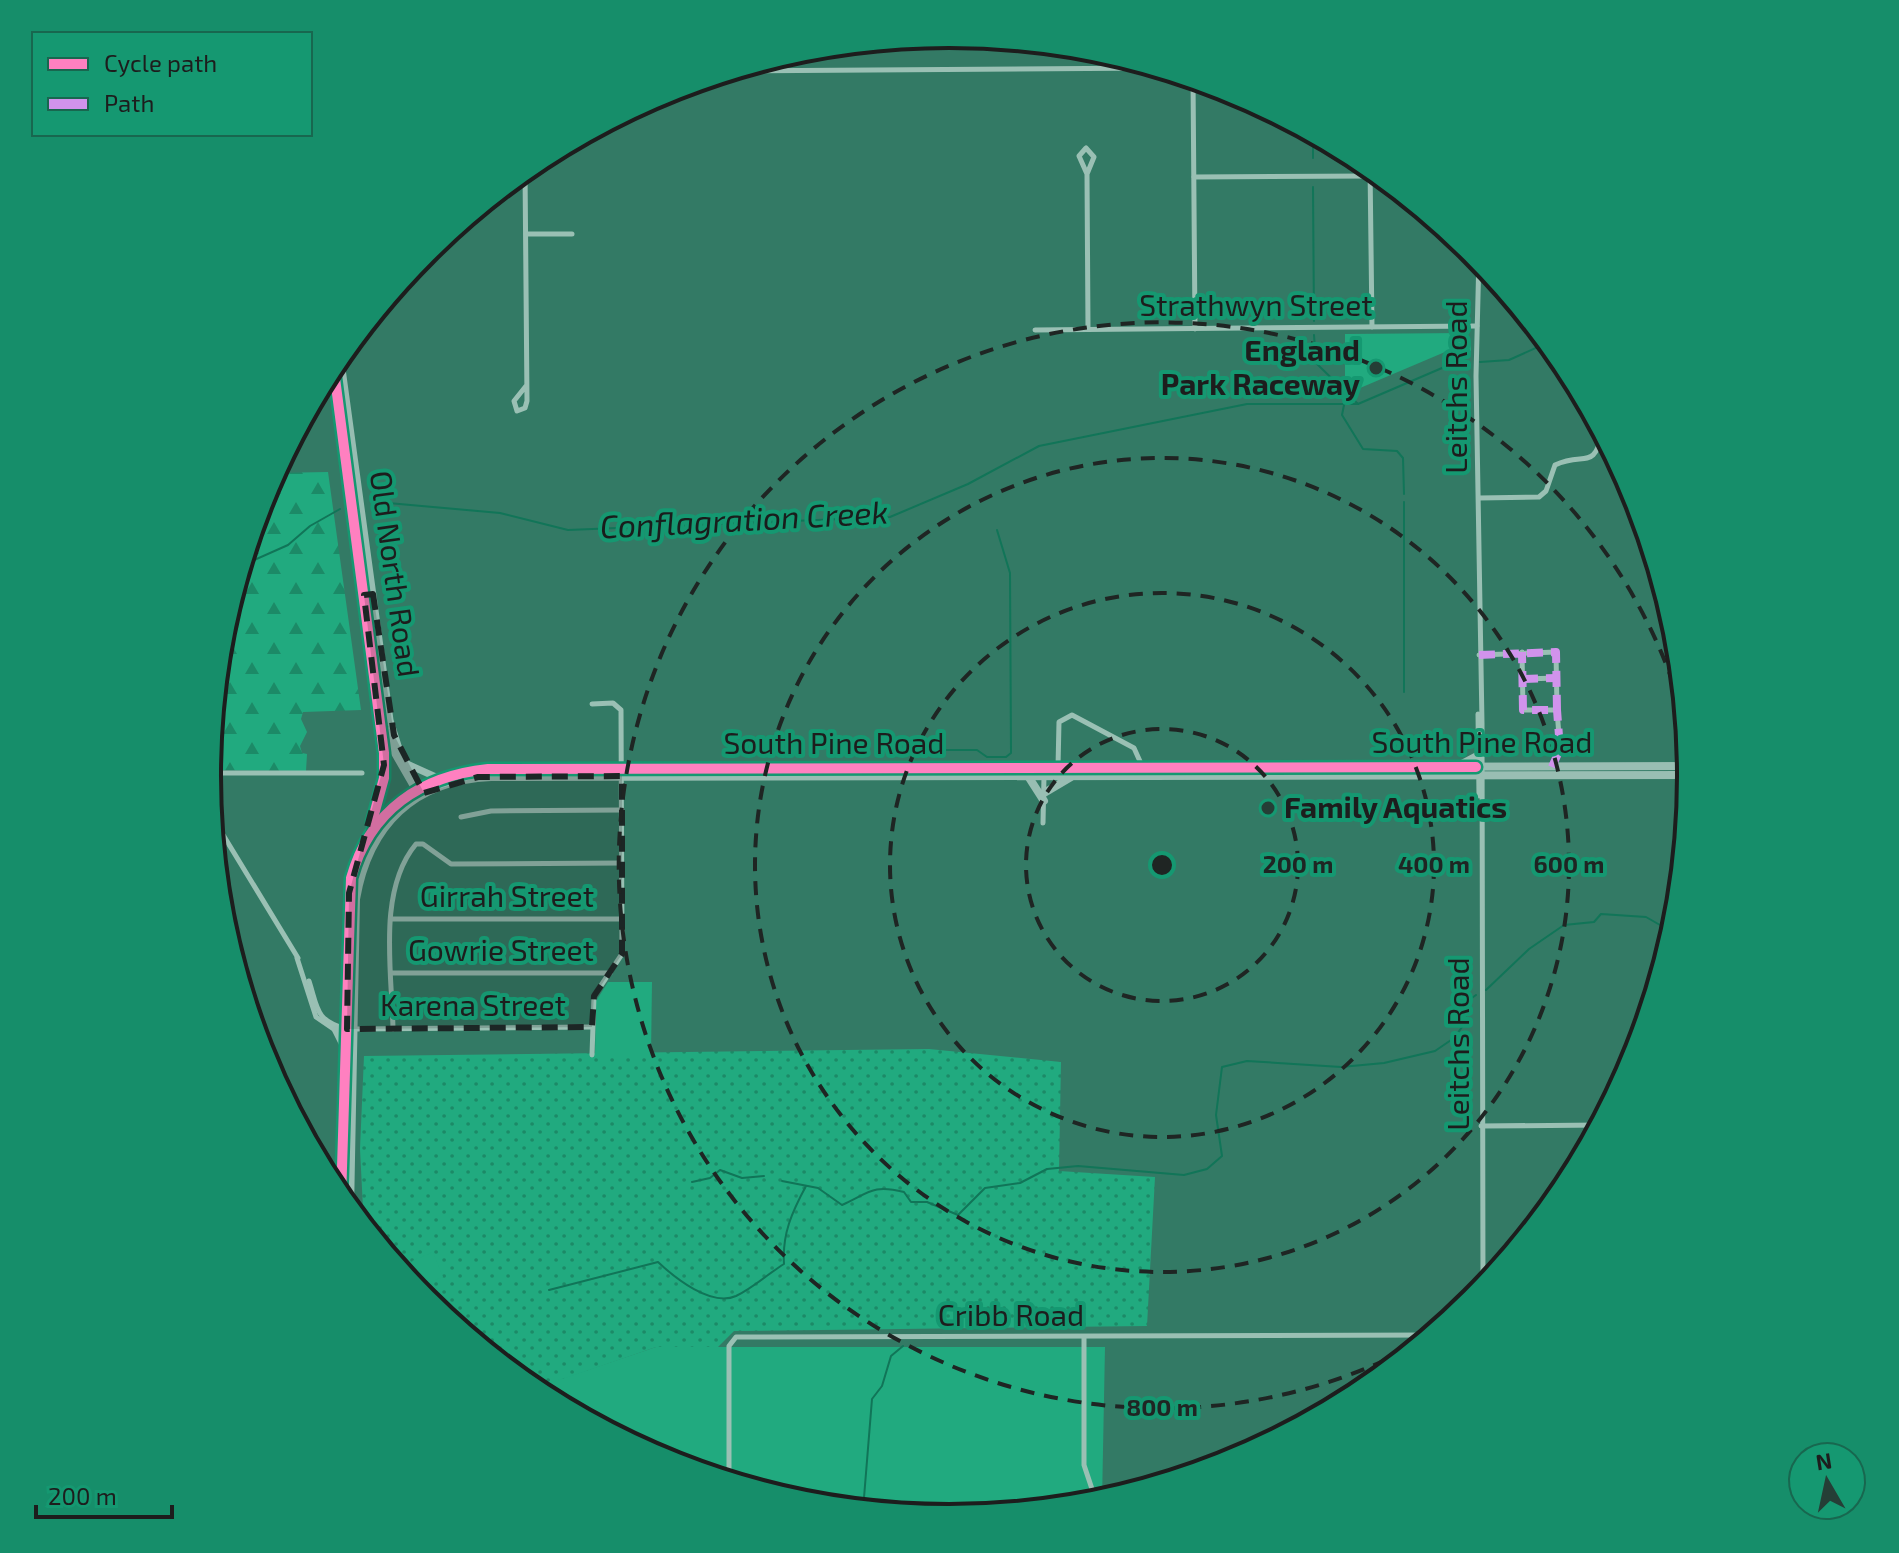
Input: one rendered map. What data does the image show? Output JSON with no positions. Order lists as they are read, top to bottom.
{
  "streets": {
    "highway": ["South Pine Road"],
    "main road": ["Old North Road"],
    "street": [
      "Strathwyn Street",
      "Leitchs Road",
      "Girrah Street",
      "Gowrie Street",
      "Karena Street",
      "Cribb Road"
    ]
  },
  "crossings": [
    ["Strathwyn Street", "Leitchs Road"],
    ["Leitchs Road", "South Pine Road"],
    ["Old North Road", "South Pine Road"],
    ["South Pine Road", "Karena Street"]
  ],
  "water": ["Conflagration Creek"],
  "places": ["England Park Raceway", "Family Aquatics"],
  "legend": ["Cycle path", "Path"],
  "scale_bar": "200 m",
  "north": "top",
  "rings": [
    "200 m",
    "400 m",
    "600 m",
    "800 m"
  ]
}
